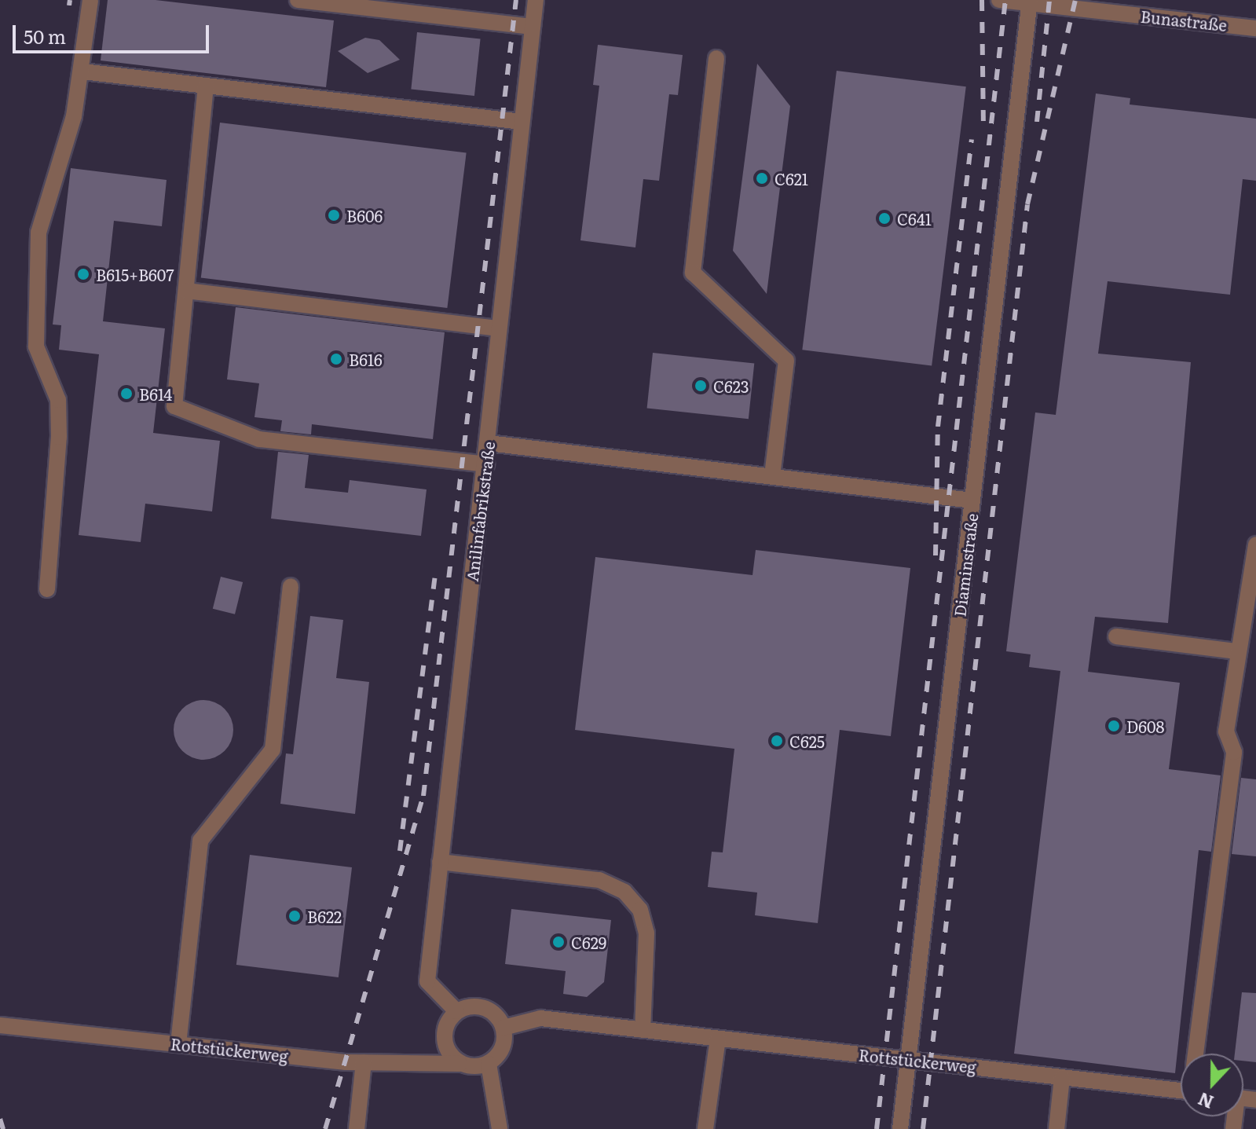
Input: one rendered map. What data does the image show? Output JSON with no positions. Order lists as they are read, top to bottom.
{
  "streets": {
    "street": [
      "Bunastraße",
      "Anilinfabrikstraße",
      "Diaminstraße",
      "Rottstückerweg"
    ]
  },
  "crossings": [
    ["Bunastraße", "Diaminstraße"],
    ["Anilinfabrikstraße", "Rottstückerweg"],
    ["Diaminstraße", "Rottstückerweg"]
  ],
  "places": [
    "C621",
    "B606",
    "C641",
    "B615+B607",
    "B616",
    "C623",
    "B614",
    "D608",
    "C625",
    "B622",
    "C629"
  ],
  "scale_bar": "50 m",
  "north": "bottom"
}
